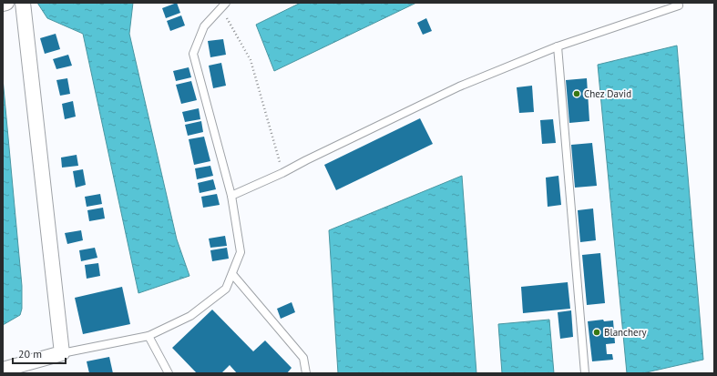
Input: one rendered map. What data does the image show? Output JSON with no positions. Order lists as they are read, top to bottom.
{
  "places": ["Chez David", "Blanchery"],
  "scale_bar": "20 m"
}
